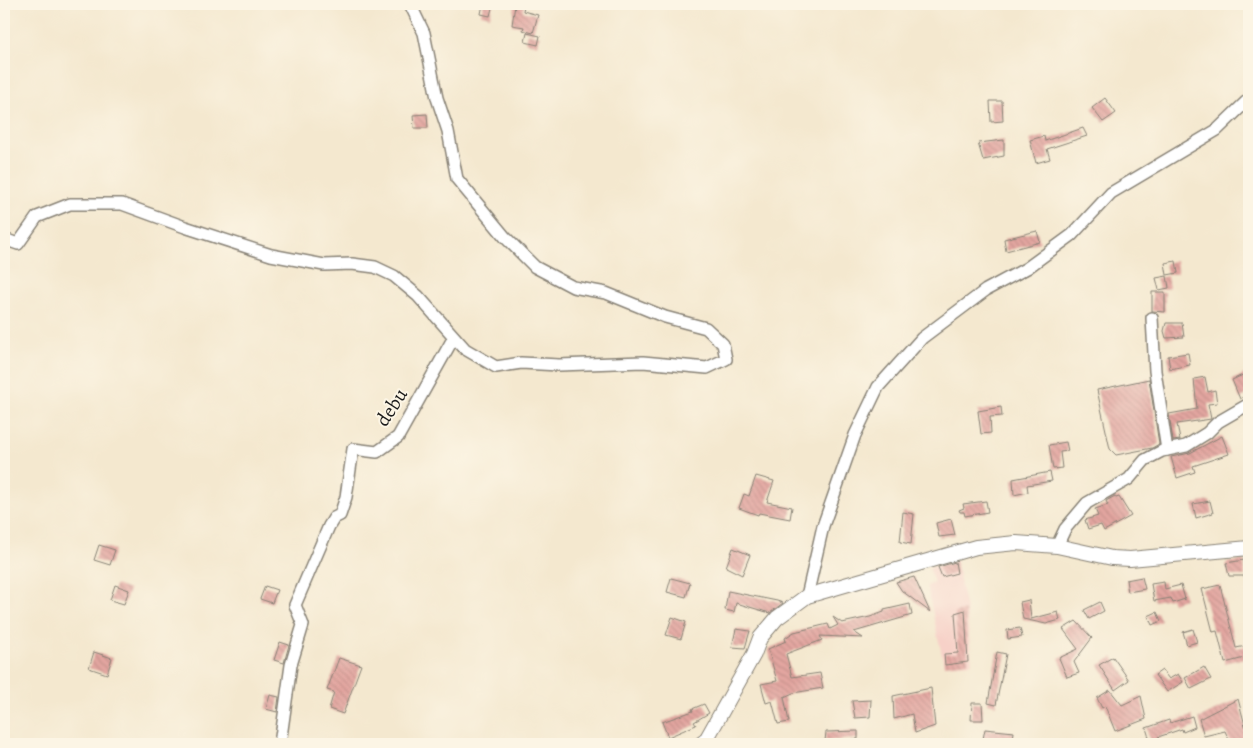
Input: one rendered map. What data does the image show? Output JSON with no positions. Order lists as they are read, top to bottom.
{
  "streets": {
    "street": ["debu"]
  }
}
